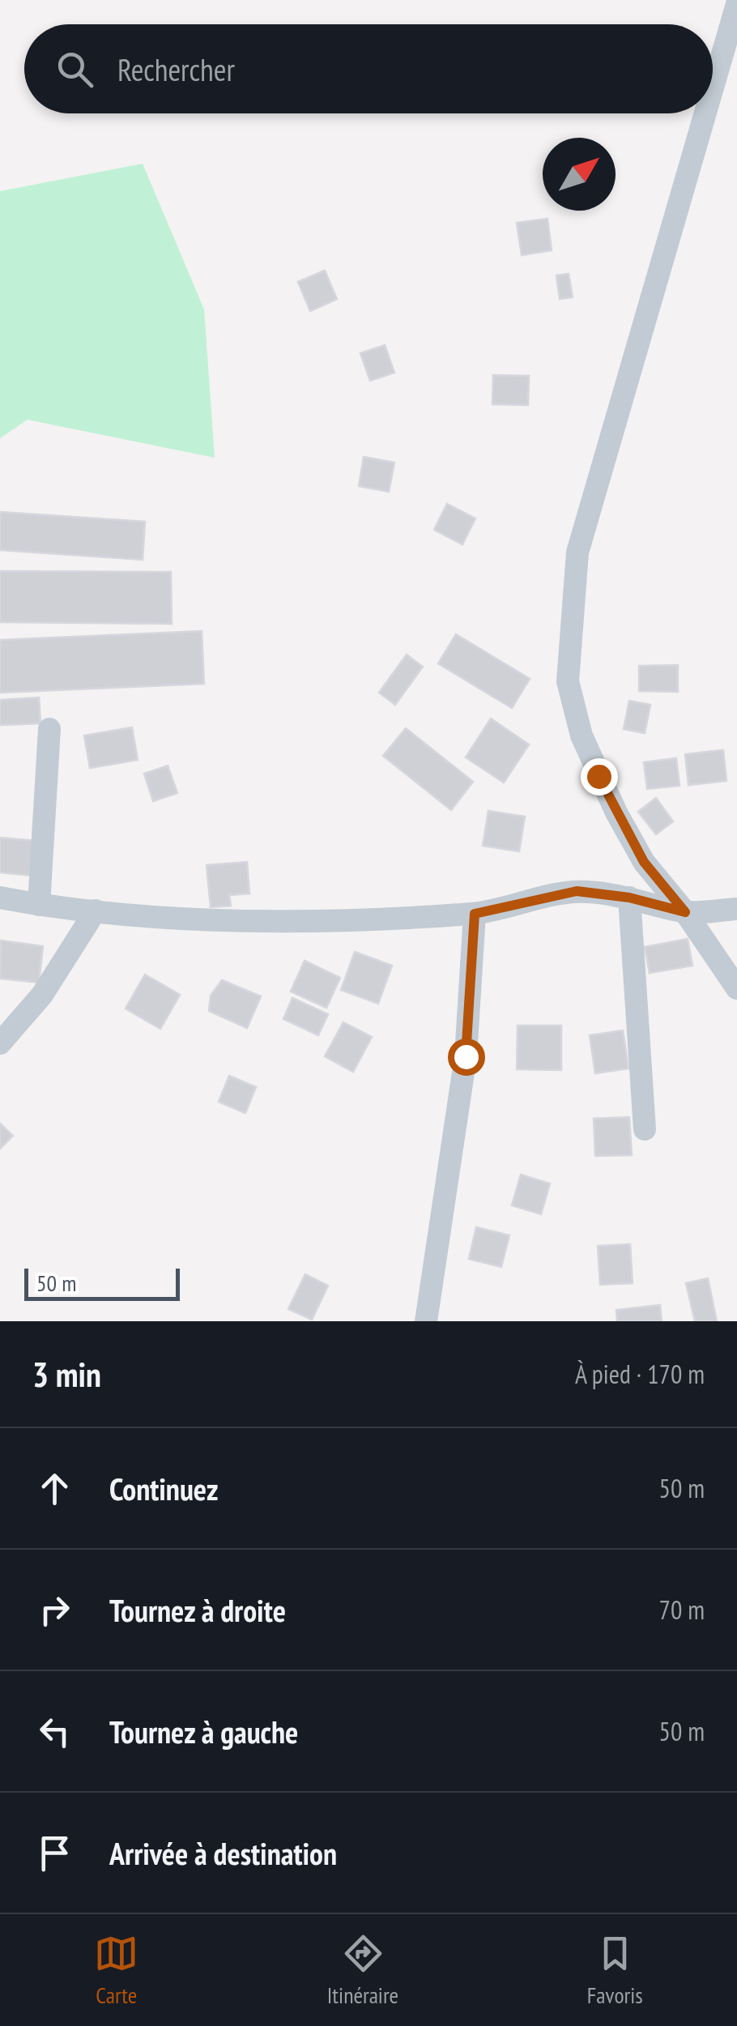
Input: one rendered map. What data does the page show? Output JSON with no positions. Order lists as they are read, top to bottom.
{
  "scale_bar": "50 m",
  "north": "top right",
  "page": {
    "search": "Rechercher",
    "scale": "50 m",
    "heading": ["3 min", "À pied · 170 m"],
    "list": [
      ["Continuez", "50 m"],
      ["Tournez à droite", "70 m"],
      ["Tournez à gauche", "50 m"],
      "Arrivée à destination"
    ],
    "nav": ["Carte", "Itinéraire", "Favoris"]
  }
}
